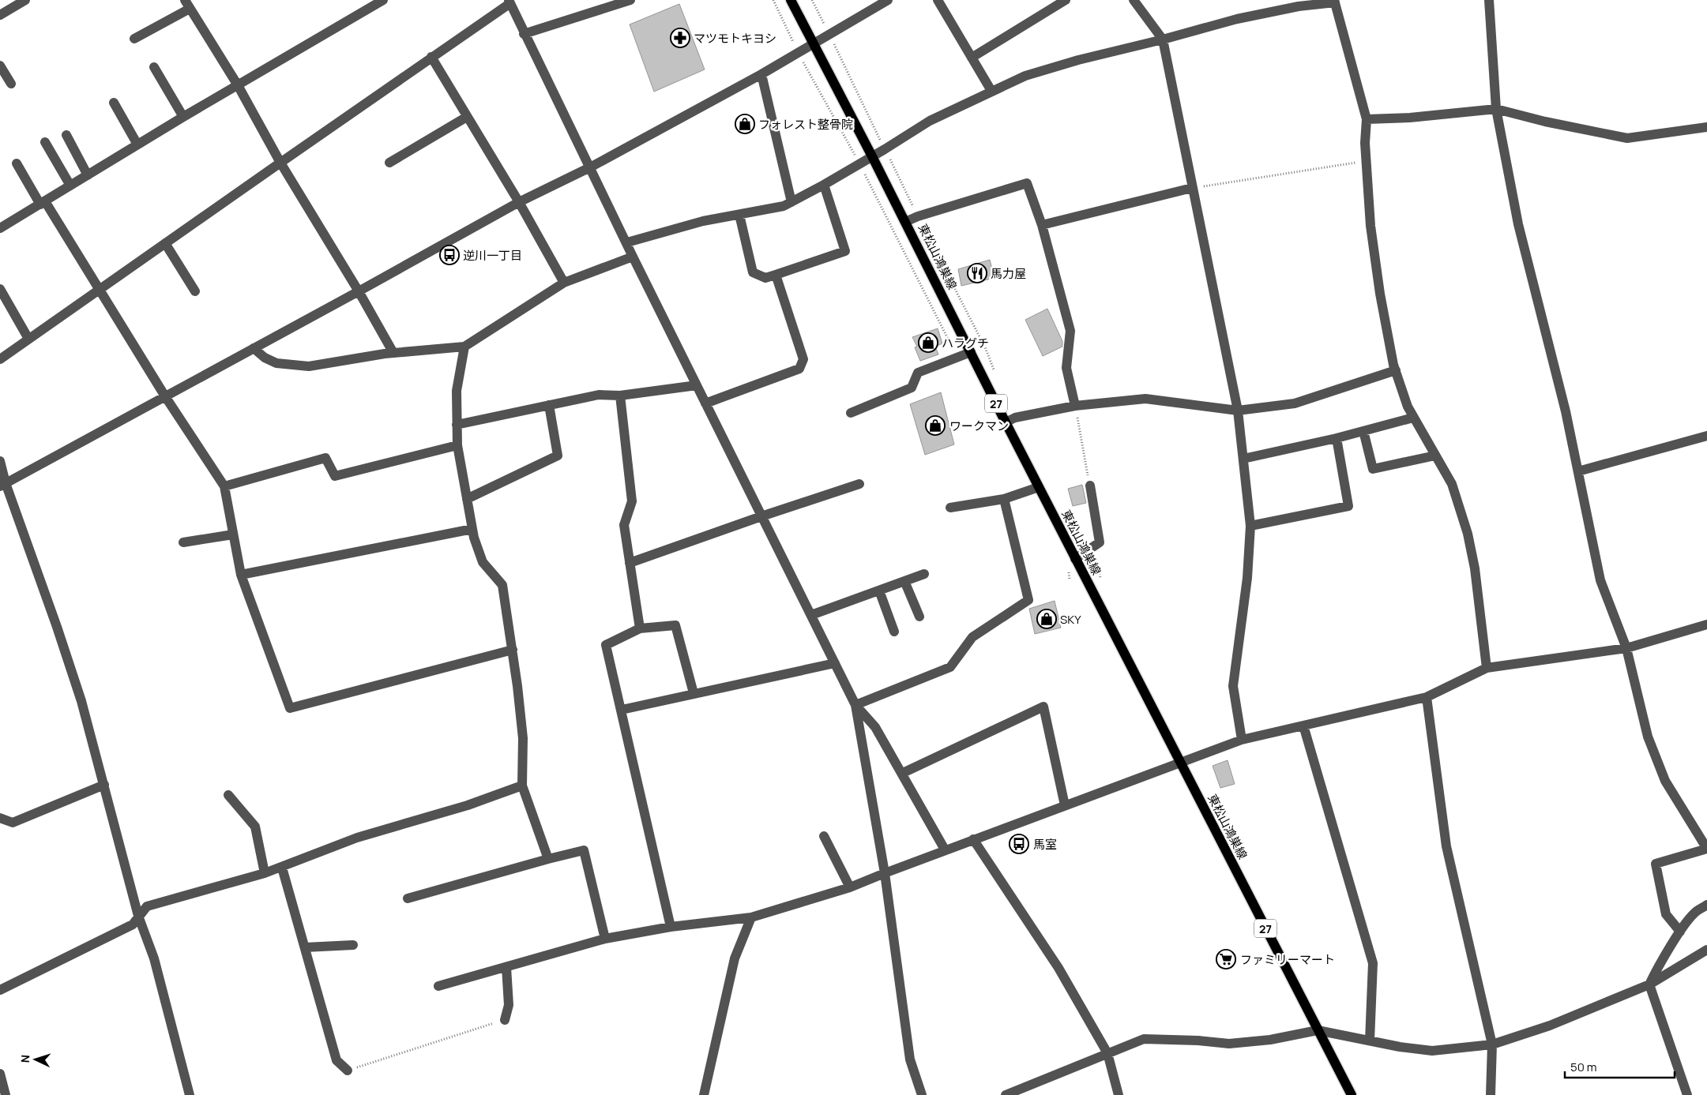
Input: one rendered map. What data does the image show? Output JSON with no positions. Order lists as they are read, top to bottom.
{
  "streets": {
    "main road": ["東松山鴻巣線", "27"]
  },
  "places": {
    "pharmacy": ["マツモトキヨシ"],
    "shop": [
      "フォレスト整骨院",
      "ハラグチ",
      "ワークマン",
      "SKY"
    ],
    "bus stop": ["逆川一丁目", "馬室"],
    "restaurant": ["馬力屋"],
    "supermarket": ["ファミリーマート"]
  },
  "scale_bar": "50 m",
  "north": "left"
}
